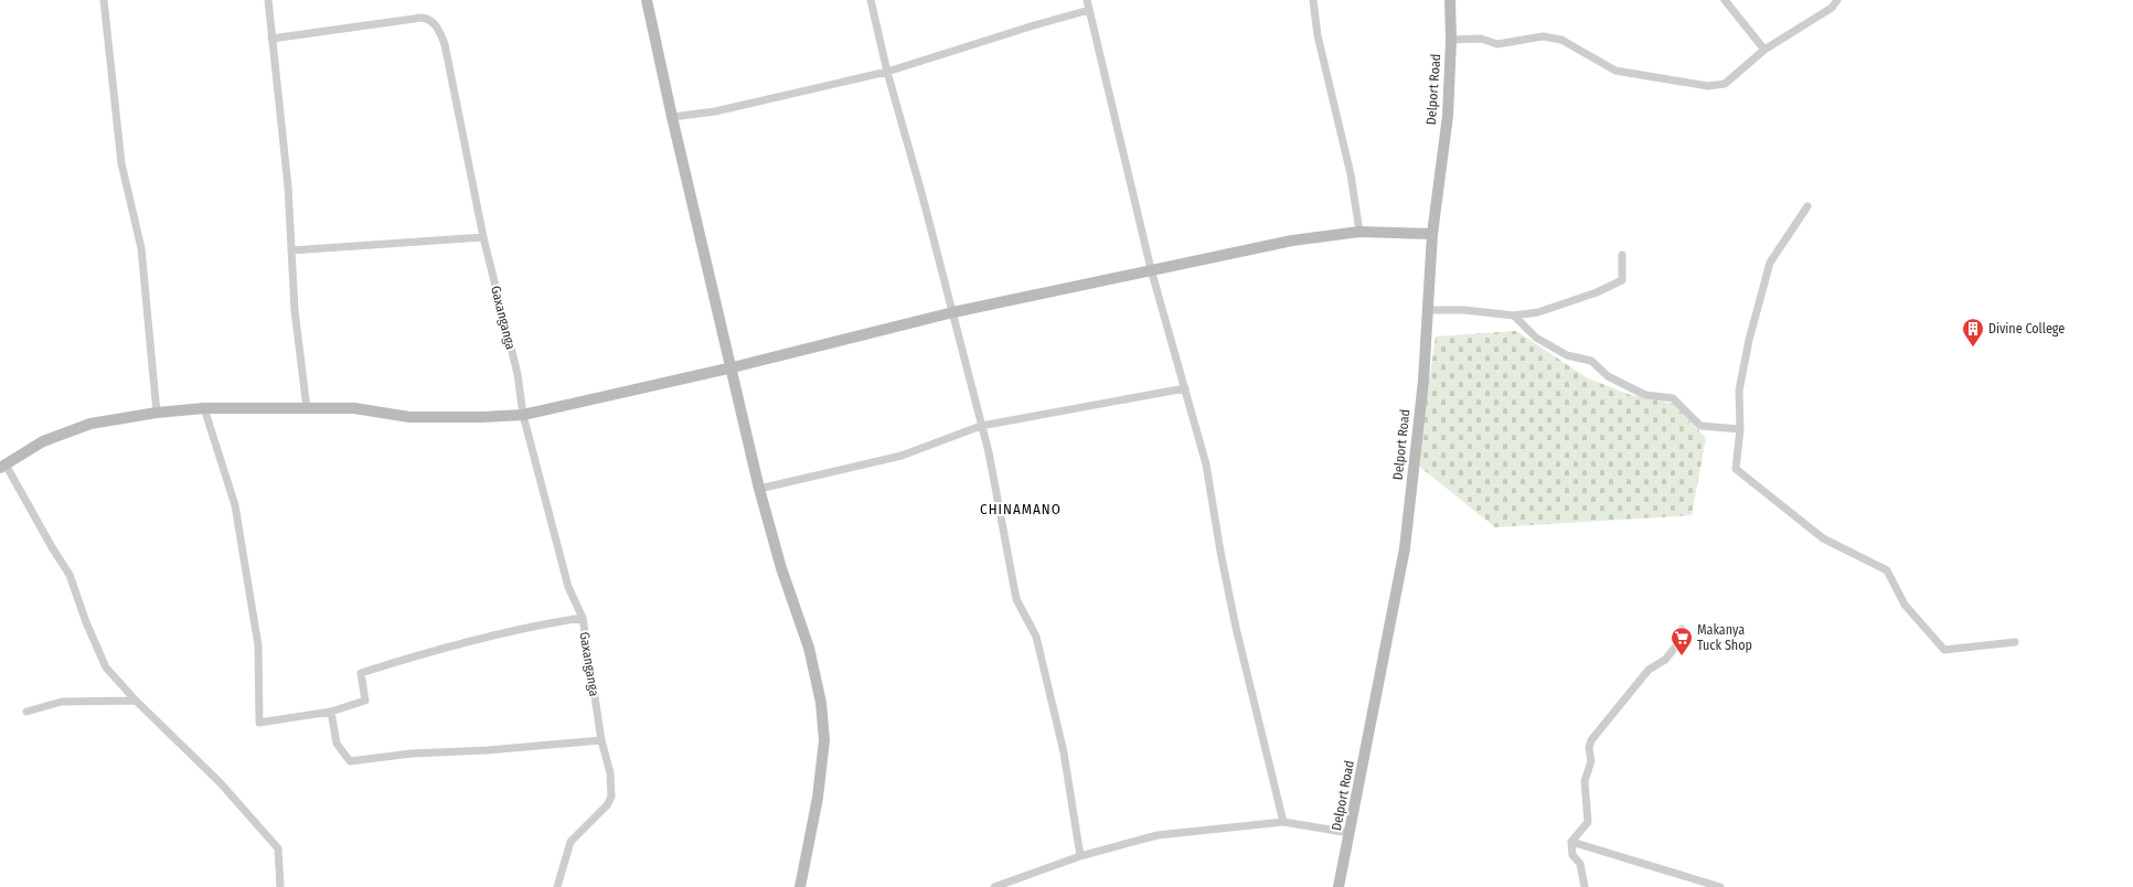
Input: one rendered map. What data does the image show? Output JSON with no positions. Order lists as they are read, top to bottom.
{
  "streets": {
    "street": ["Delport Road", "Gaxanganga"]
  },
  "districts": ["CHINAMANO"],
  "places": {
    "building": ["Divine College"],
    "supermarket": ["Makanya Tuck Shop"]
  }
}
